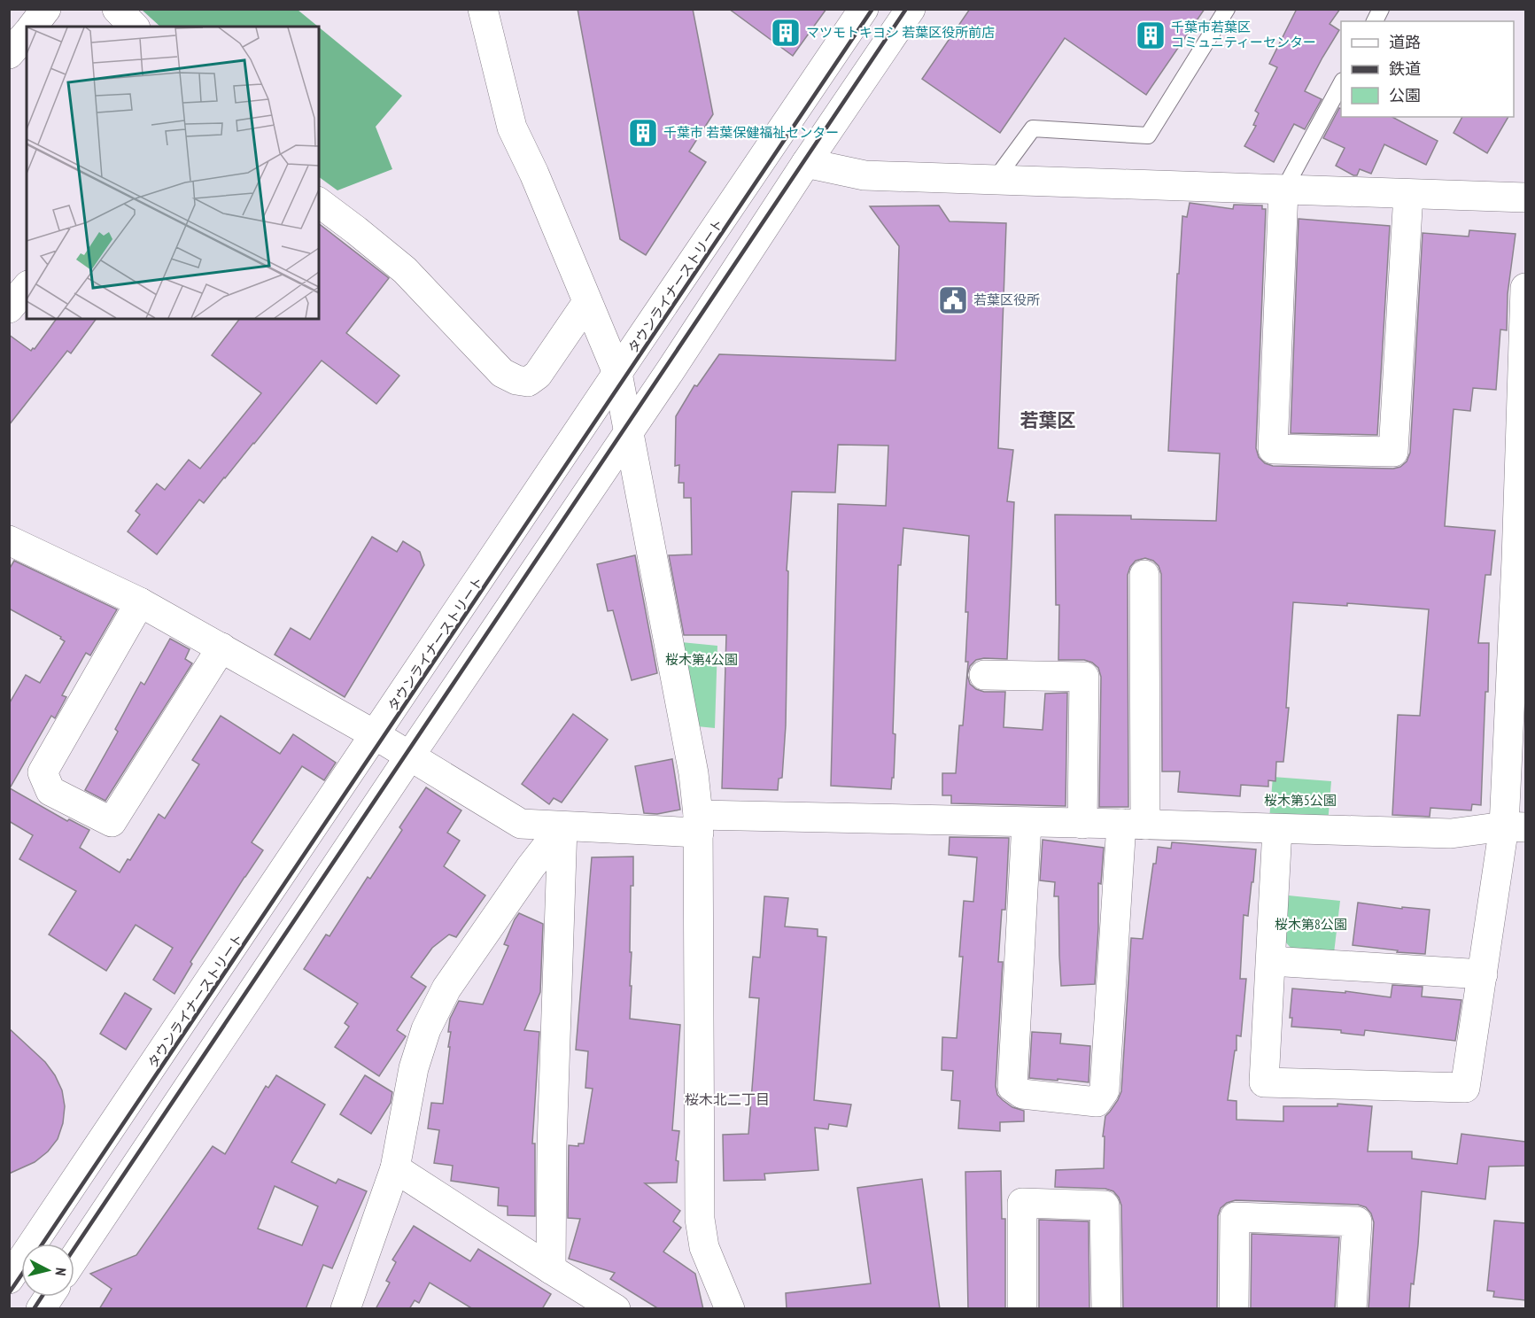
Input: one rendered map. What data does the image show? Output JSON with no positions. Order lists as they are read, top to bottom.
{
  "streets": {
    "street": ["タウンライナーストリート"]
  },
  "districts": ["若葉区", "桜木北二丁目"],
  "parks": ["桜木第4公園", "桜木第5公園", "桜木第8公園"],
  "places": {
    "building": ["マツモトキヨシ 若葉区役所前店", "千葉市若葉区 コミュニティーセンター", "千葉市 若葉保健福祉センター"],
    "public building": ["若葉区役所"]
  },
  "legend": ["道路", "鉄道", "公園"],
  "north": "right"
}
